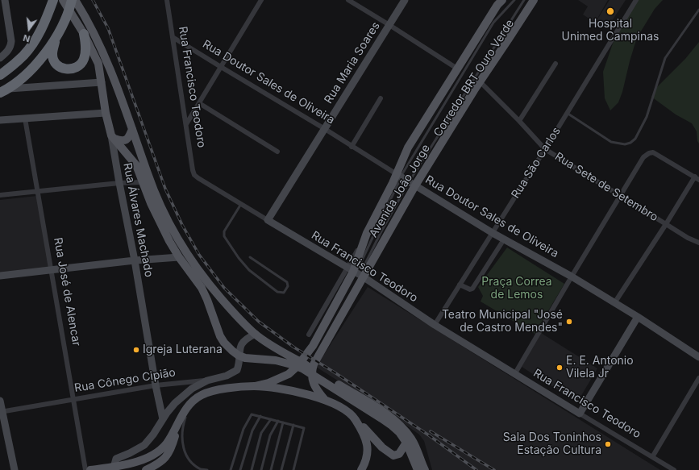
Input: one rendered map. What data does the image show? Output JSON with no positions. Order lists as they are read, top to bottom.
{
  "streets": {
    "main road": ["Avenida João Jorge", "Rua Álvares Machado"],
    "street": [
      "Rua Maria Soares",
      "Rua Doutor Sales de Oliveira",
      "Rua Francisco Teodoro",
      "Rua São Carlos",
      "Rua Sete de Setembro",
      "Rua José de Alencar",
      "Rua Cônego Cipião"
    ],
    "lane": ["Corredor BRT Ouro Verde"]
  },
  "crossings": [
    ["Rua Maria Soares", "Rua Doutor Sales de Oliveira"],
    ["Rua Maria Soares", "Rua Francisco Teodoro"],
    ["Corredor BRT Ouro Verde", "Rua Doutor Sales de Oliveira"],
    ["Corredor BRT Ouro Verde", "Rua Francisco Teodoro"],
    ["Corredor BRT Ouro Verde", "Avenida João Jorge"],
    ["Rua Doutor Sales de Oliveira", "Rua Francisco Teodoro"],
    ["Rua Doutor Sales de Oliveira", "Rua São Carlos"],
    ["Rua Doutor Sales de Oliveira", "Avenida João Jorge"],
    ["Rua Francisco Teodoro", "Rua São Carlos"],
    ["Rua Francisco Teodoro", "Avenida João Jorge"],
    ["Rua São Carlos", "Rua Sete de Setembro"],
    ["Rua Sete de Setembro", "Avenida João Jorge"],
    ["Rua Álvares Machado", "Rua Cônego Cipião"],
    ["Rua José de Alencar", "Rua Cônego Cipião"]
  ],
  "parks": ["Praça Correa de Lemos"],
  "places": [
    "Hospital Unimed Campinas",
    "Teatro Municipal \"José de Castro Mendes\"",
    "Igreja Luterana",
    "E. E. Antonio Vilela Jr",
    "Sala Dos Toninhos Estação Cultura"
  ],
  "north": "bottom"
}
